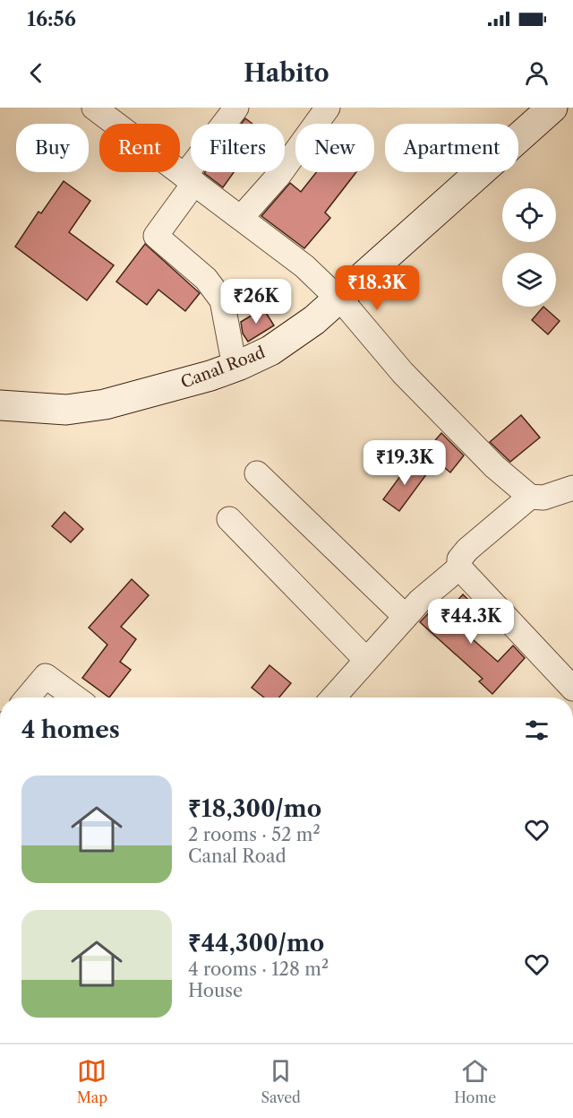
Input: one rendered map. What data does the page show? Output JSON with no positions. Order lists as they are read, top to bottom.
{
  "streets": {
    "street": ["Canal Road"]
  },
  "page": {
    "status": "16:56",
    "header": "Habito",
    "chip": [
      "Buy",
      "Rent",
      "Filters",
      "New",
      "Apartment"
    ],
    "price": [
      "₹18.3K",
      "₹26K",
      "₹19.3K",
      "₹44.3K"
    ],
    "heading": "4 homes",
    "list": [
      {
        "name": "₹18,300/mo",
        "note": "2 rooms · 52 m² · Canal Road"
      },
      {
        "name": "₹44,300/mo",
        "note": "4 rooms · 128 m² · House"
      }
    ],
    "tabs": ["Map", "Saved", "Home"]
  }
}
